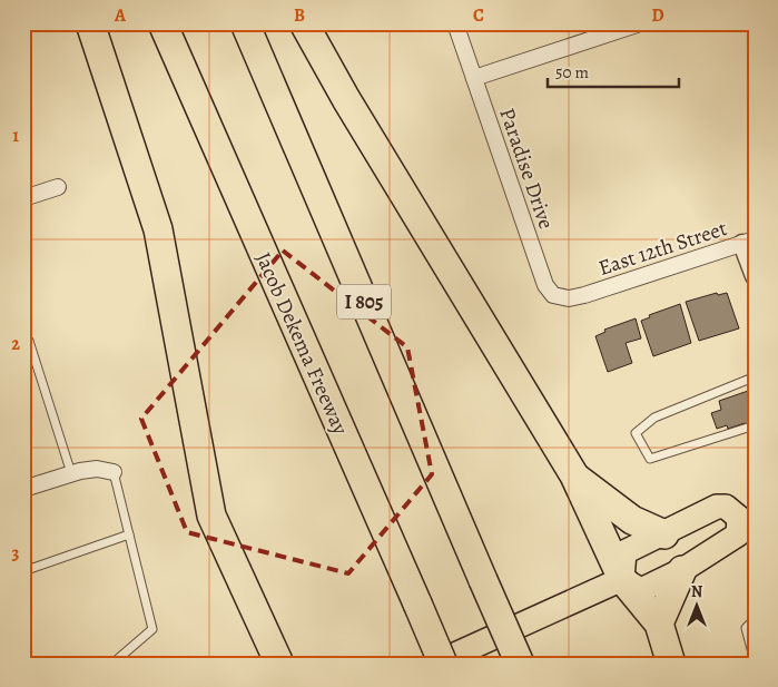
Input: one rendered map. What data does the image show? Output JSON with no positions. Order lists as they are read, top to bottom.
{
  "streets": {
    "highway": ["I 805", "Jacob Dekema Freeway"],
    "street": ["Paradise Drive", "East 12th Street"]
  },
  "crossings": [
    ["Paradise Drive", "East 12th Street"]
  ],
  "scale_bar": "50 m",
  "north": "top",
  "grid": {
    "columns": [
      "A",
      "B",
      "C",
      "D"
    ],
    "rows": ["1", "2", "3"]
  }
}
